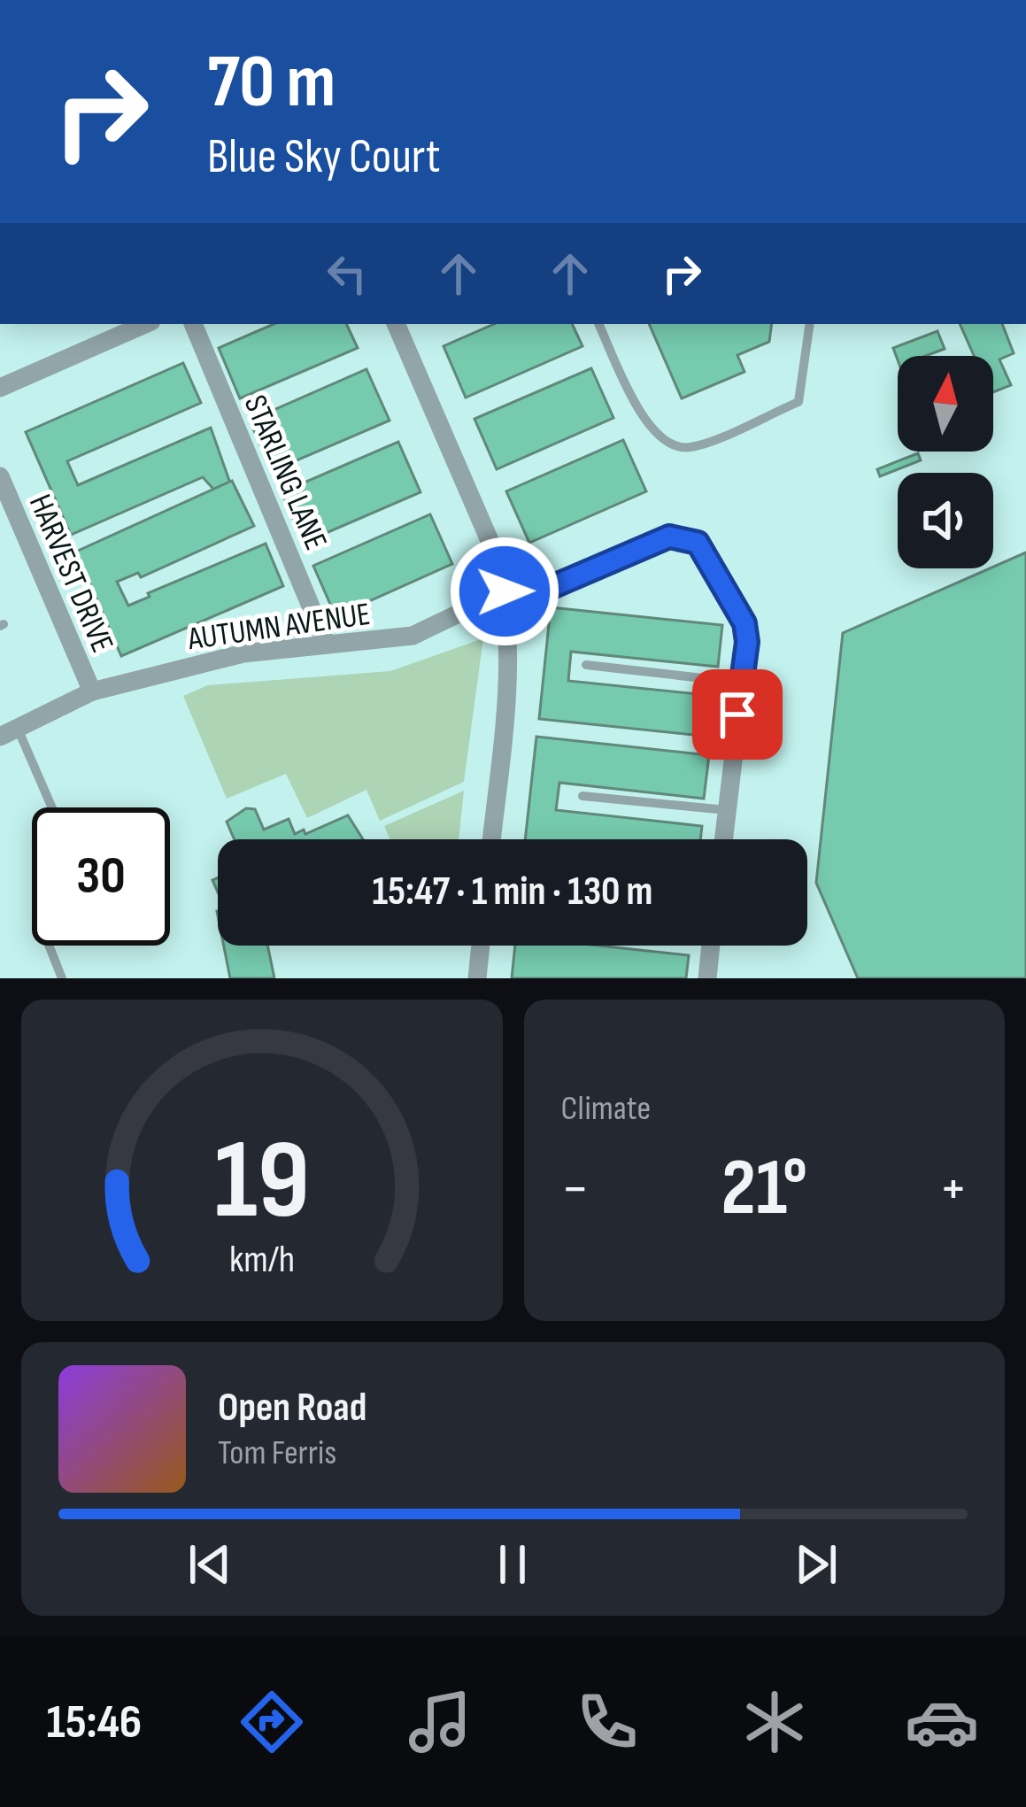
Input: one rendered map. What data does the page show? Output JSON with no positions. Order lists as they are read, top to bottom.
{
  "streets": {
    "street": ["STARLING LANE", "HARVEST DRIVE", "AUTUMN AVENUE"]
  },
  "crossings": [
    ["STARLING LANE", "AUTUMN AVENUE"],
    ["HARVEST DRIVE", "AUTUMN AVENUE"]
  ],
  "north": "top",
  "page": {
    "turn": ["70 m", "Blue Sky Court"],
    "limit": "30",
    "trip": "15:47 · 1 min · 130 m",
    "tile": "Climate",
    "heat": ["−", "21°", "+"],
    "song": ["Open Road", "Tom Ferris"],
    "tabs": "15:46",
    "gauge": ["19", "km/h"]
  }
}
